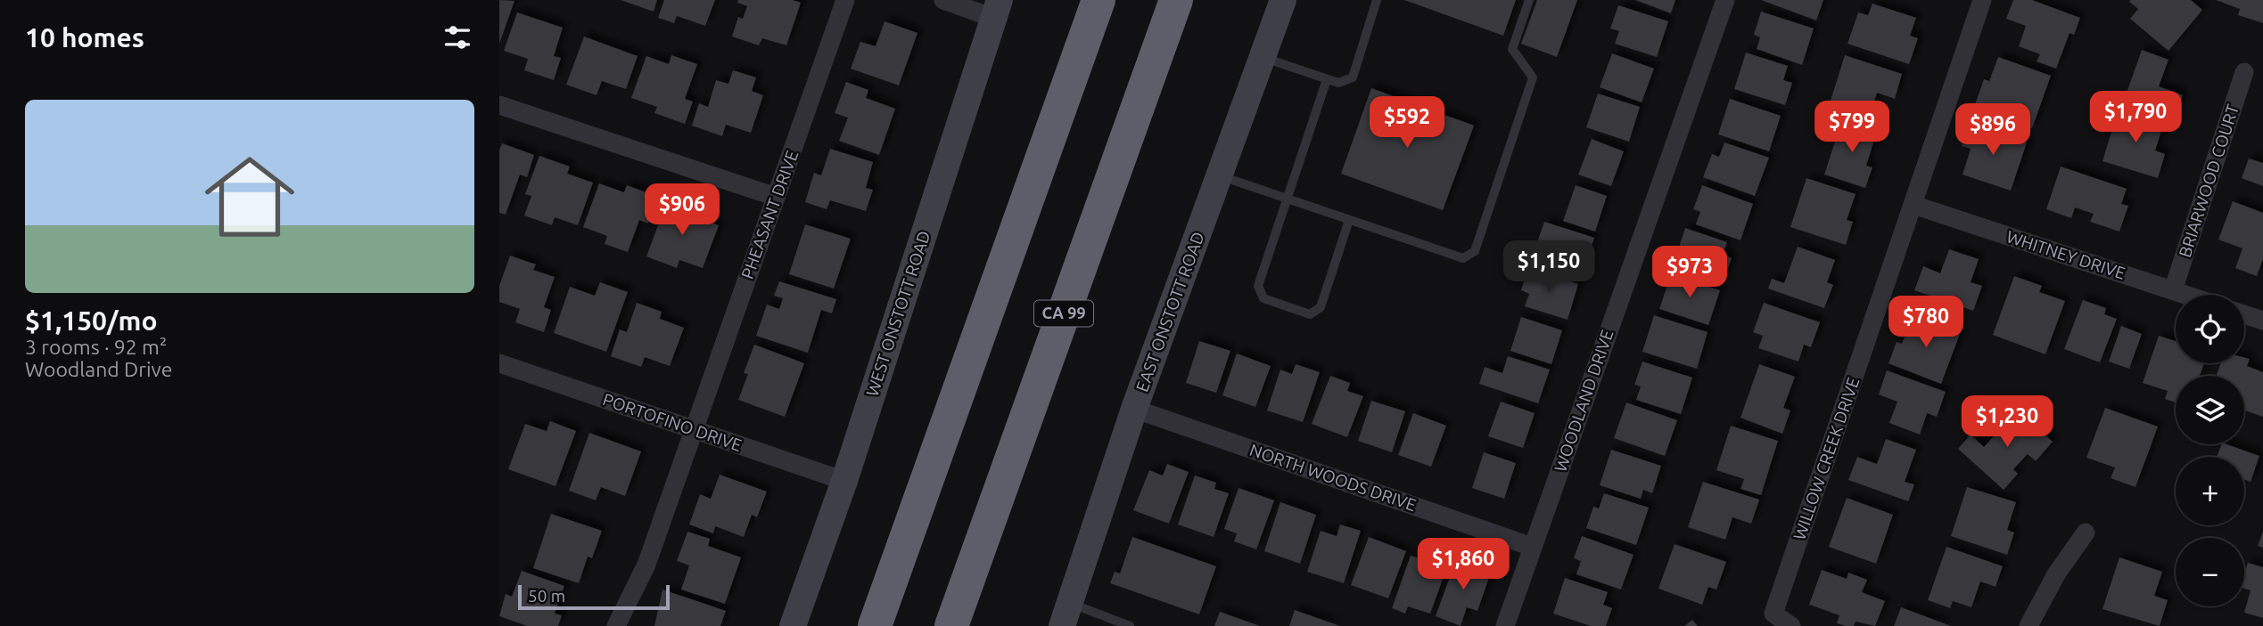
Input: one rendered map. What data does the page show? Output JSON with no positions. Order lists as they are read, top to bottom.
{
  "streets": {
    "highway": ["CA 99"],
    "street": [
      "BRIARWOOD COURT",
      "PHEASANT DRIVE",
      "WHITNEY DRIVE",
      "EAST ONSTOTT ROAD",
      "WEST ONSTOTT ROAD",
      "WOODLAND DRIVE",
      "PORTOFINO DRIVE",
      "WILLOW CREEK DRIVE",
      "NORTH WOODS DRIVE"
    ]
  },
  "crossings": [
    ["BRIARWOOD COURT", "WHITNEY DRIVE"],
    ["PHEASANT DRIVE", "PORTOFINO DRIVE"],
    ["WHITNEY DRIVE", "WILLOW CREEK DRIVE"],
    ["EAST ONSTOTT ROAD", "NORTH WOODS DRIVE"],
    ["WEST ONSTOTT ROAD", "PORTOFINO DRIVE"],
    ["WOODLAND DRIVE", "NORTH WOODS DRIVE"]
  ],
  "scale_bar": "50 m",
  "page": {
    "heading": "10 homes",
    "list": [
      {
        "name": "$1,150/mo",
        "note": "3 rooms · 92 m² · Woodland Drive"
      }
    ],
    "price": [
      "$1,790",
      "$592",
      "$799",
      "$896",
      "$906",
      "$1,150",
      "$973",
      "$780",
      "$1,230",
      "$1,860"
    ],
    "map_buttons": ["+", "−"],
    "scale": "50 m"
  }
}
